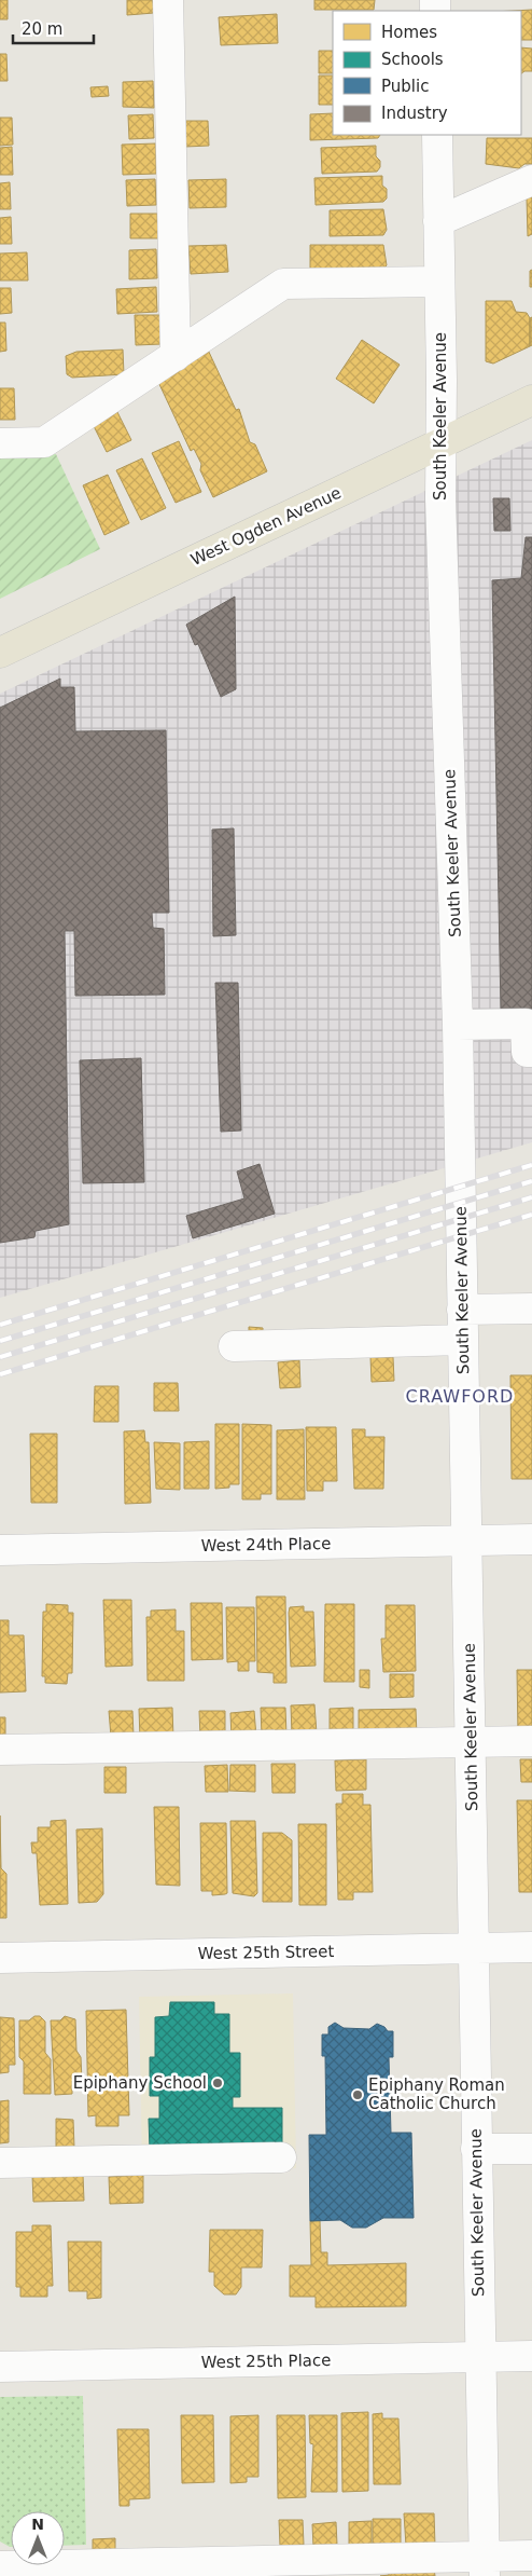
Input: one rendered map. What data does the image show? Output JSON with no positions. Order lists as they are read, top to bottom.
{
  "streets": {
    "main road": ["West Ogden Avenue"],
    "street": [
      "South Keeler Avenue",
      "West 24th Place",
      "West 25th Street",
      "West 25th Place"
    ]
  },
  "crossings": [
    ["South Keeler Avenue", "West Ogden Avenue"],
    ["South Keeler Avenue", "West 24th Place"],
    ["South Keeler Avenue", "West 25th Street"],
    ["South Keeler Avenue", "West 25th Place"]
  ],
  "districts": ["CRAWFORD"],
  "places": ["Epiphany School", "Epiphany Roman Catholic Church"],
  "legend": [
    "Homes",
    "Schools",
    "Public",
    "Industry"
  ],
  "scale_bar": "20 m",
  "north": "top"
}
